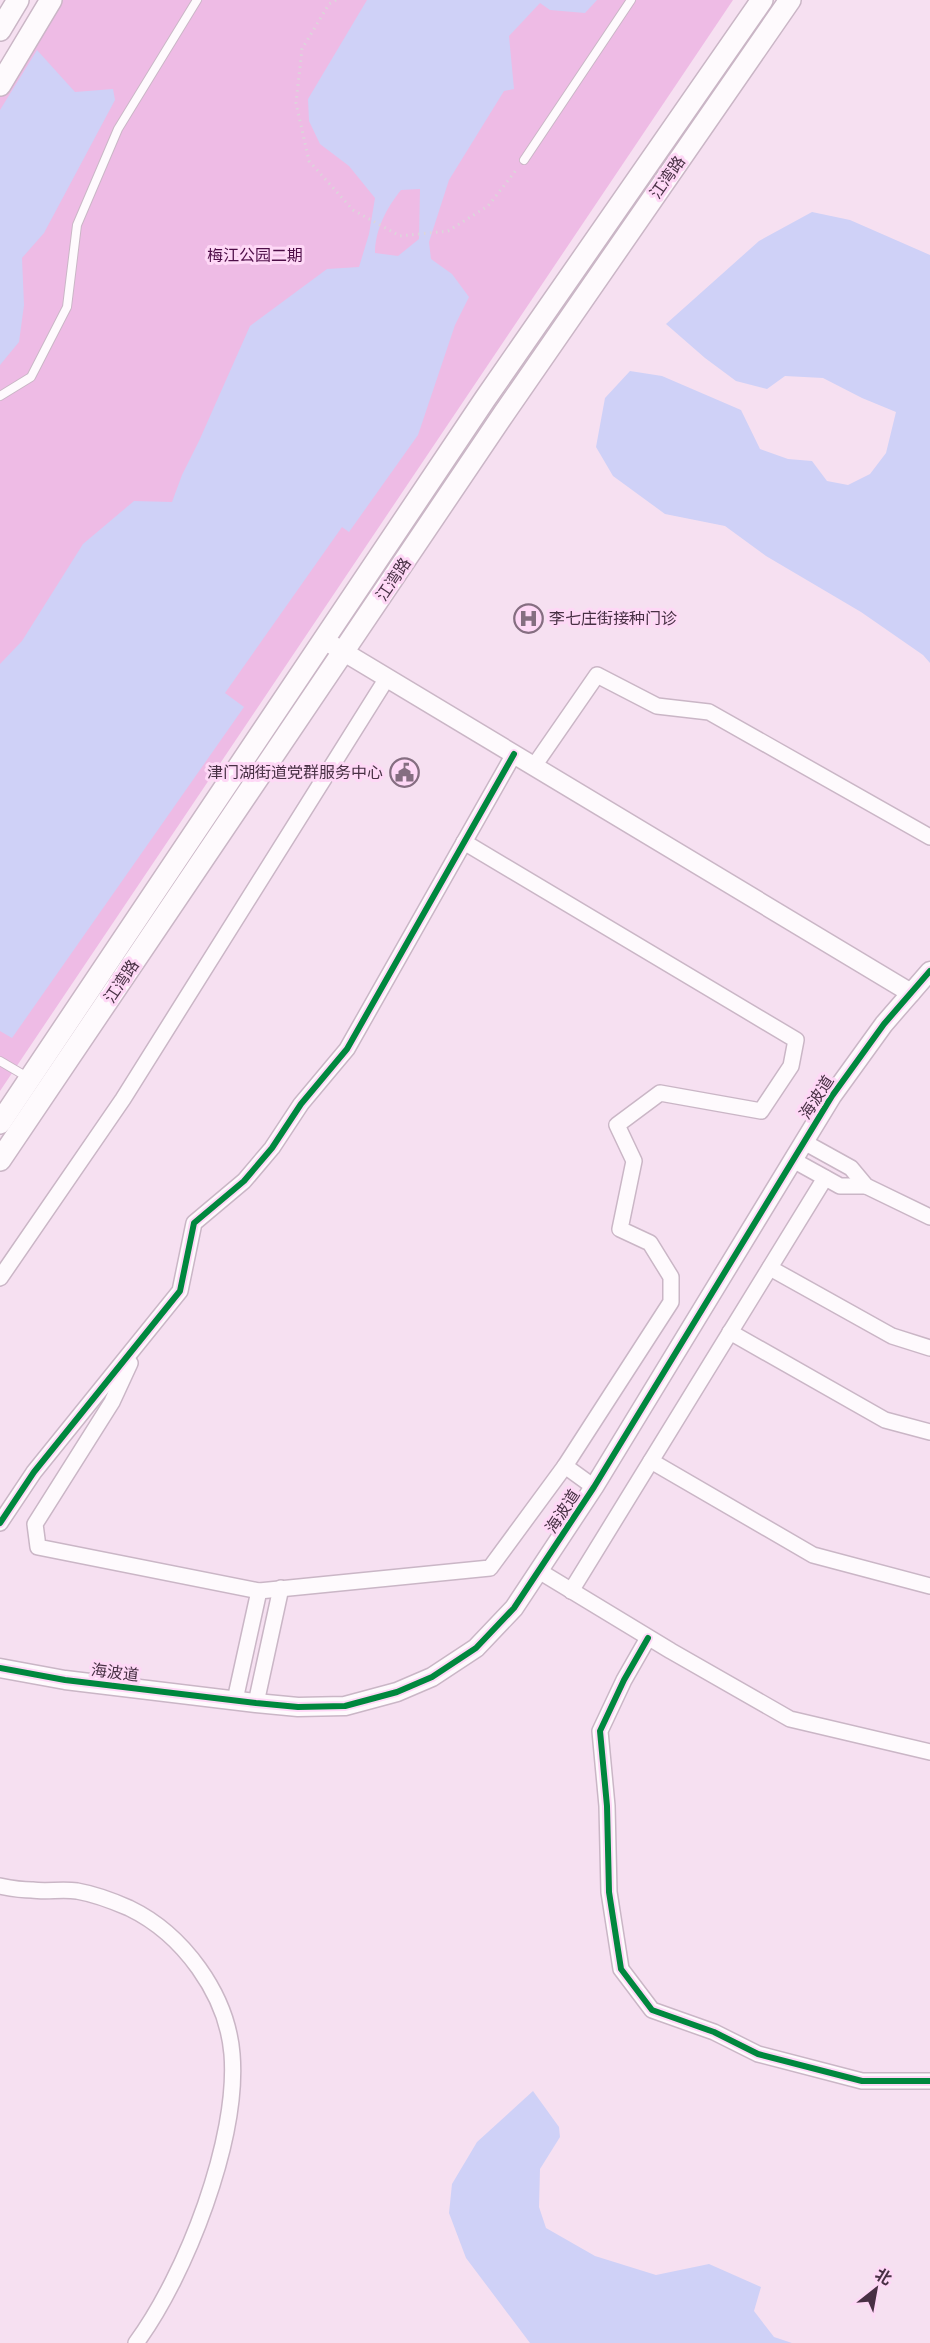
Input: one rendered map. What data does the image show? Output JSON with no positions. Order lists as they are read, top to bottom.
{
  "streets": {
    "main road": ["江湾路"],
    "street": ["海波道"]
  },
  "parks": ["梅江公园二期"],
  "places": {
    "hospital": ["李七庄街接种门诊"],
    "public building": ["津门湖街道党群服务中心"]
  },
  "north": "top right"
}
